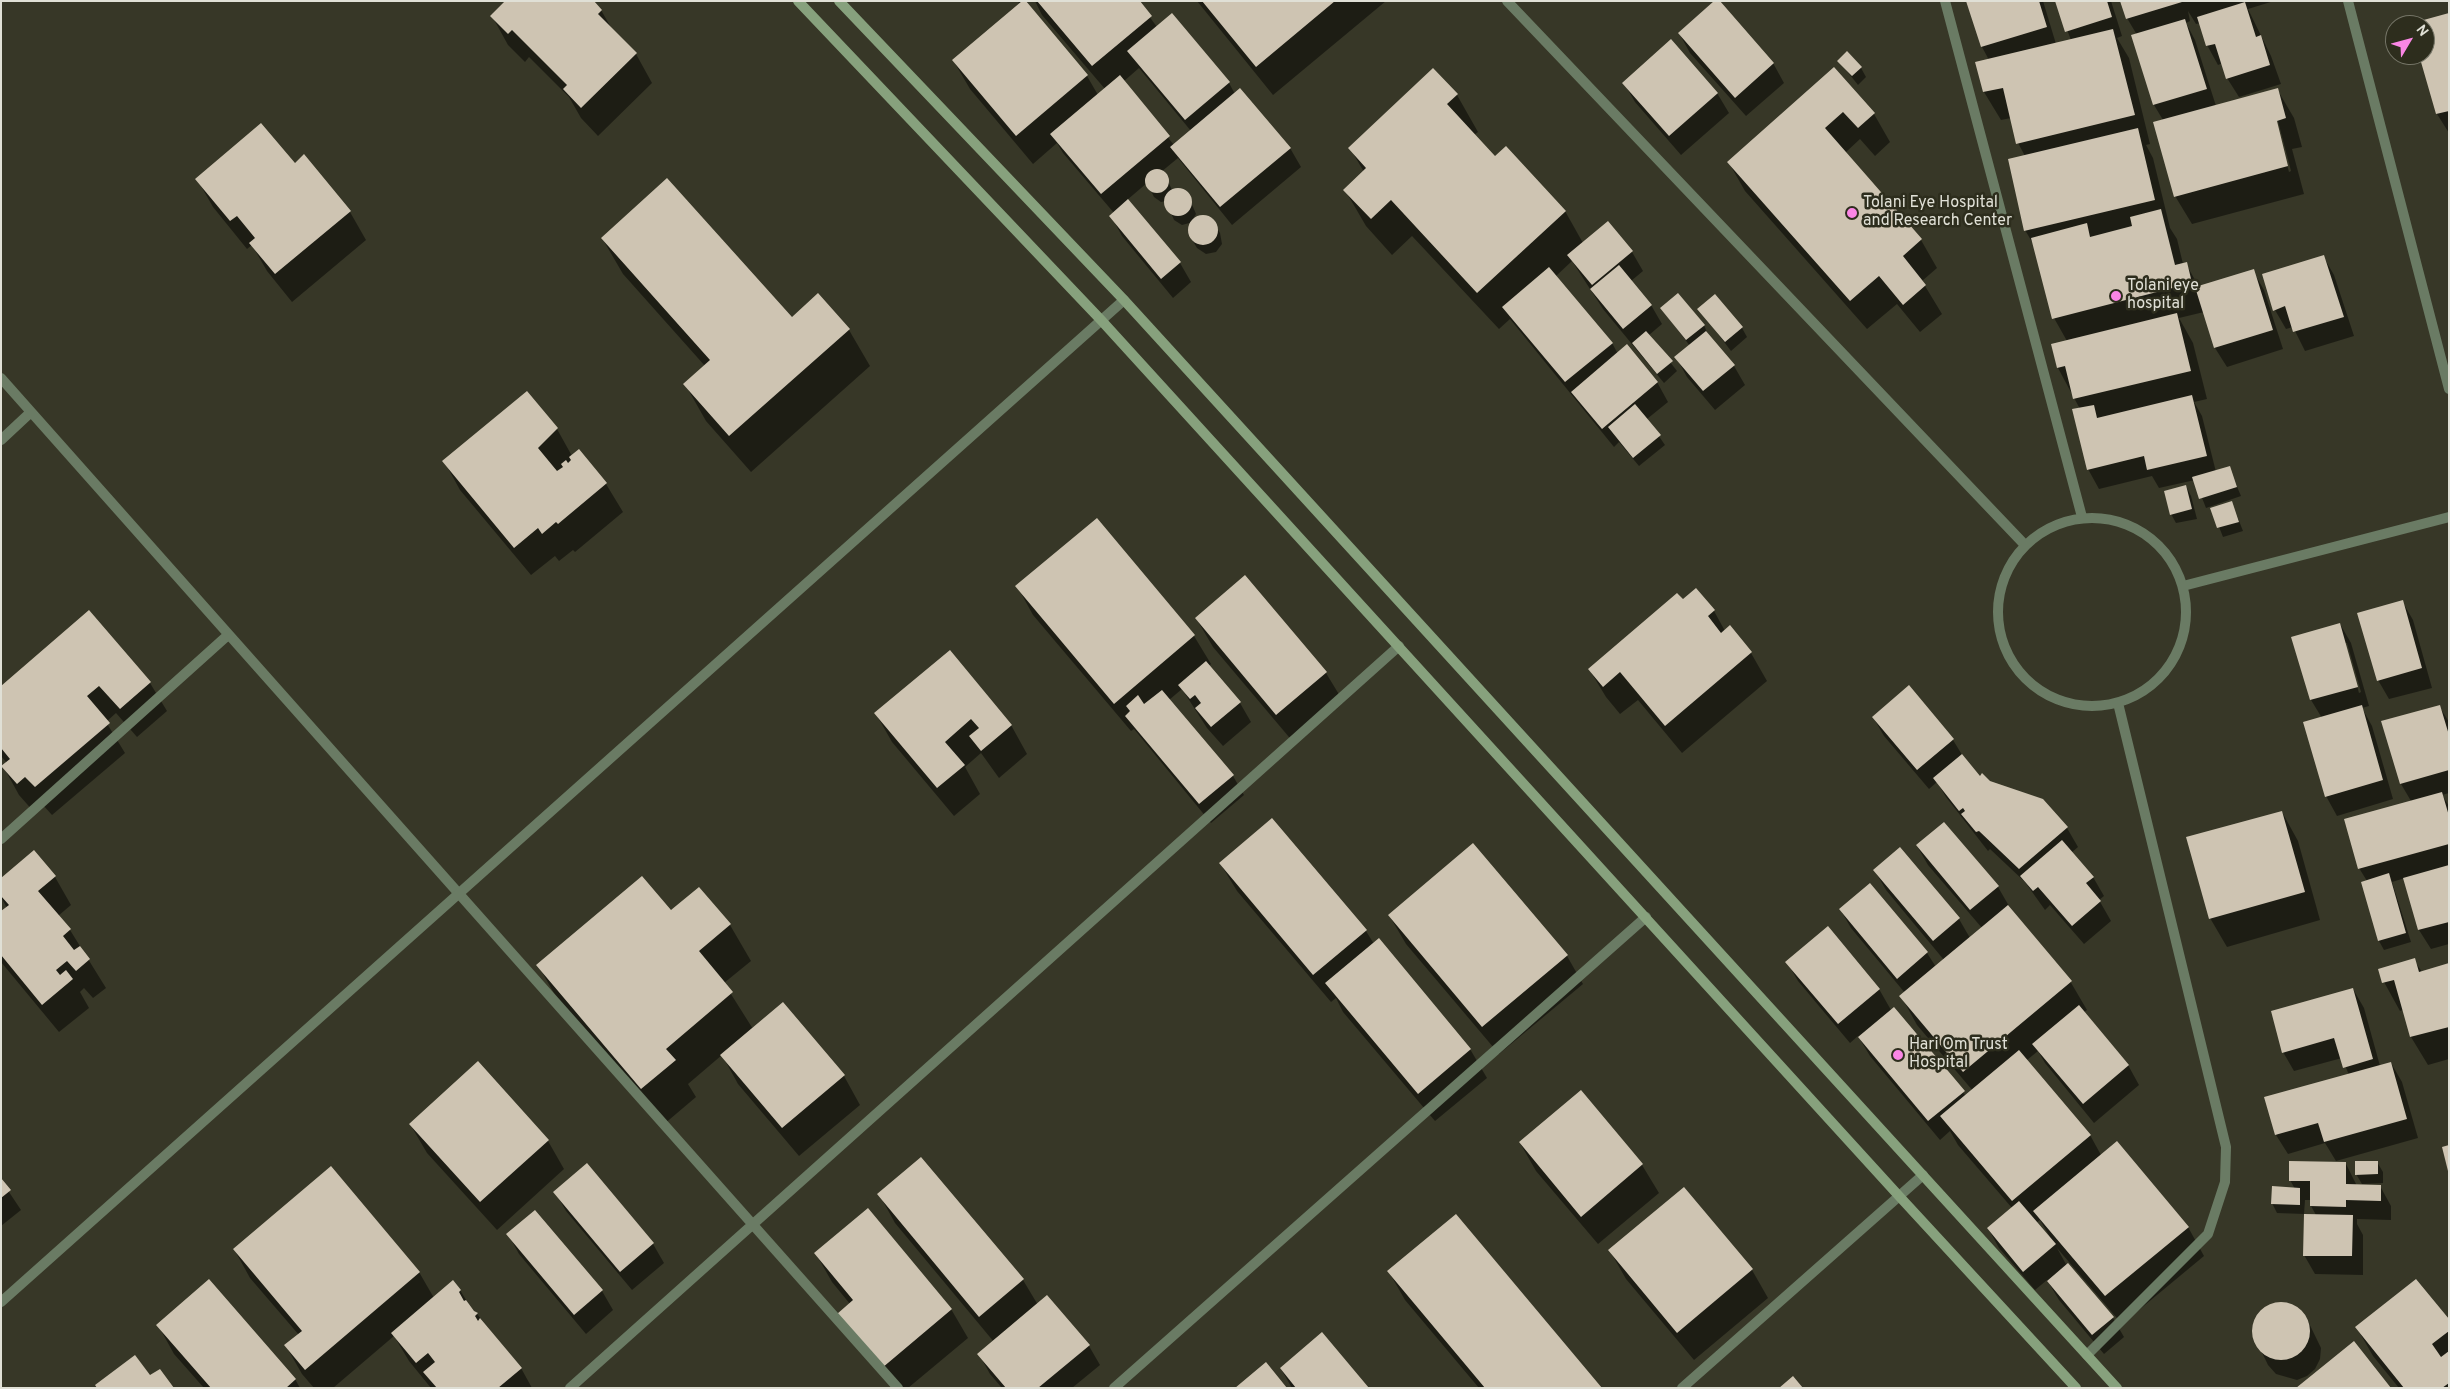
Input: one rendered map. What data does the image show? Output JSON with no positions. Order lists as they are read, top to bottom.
{
  "places": ["Tolani Eye Hospital and Research Center", "Tolani eye hospital", "Hari Om Trust Hospital"],
  "north": "top right"
}
